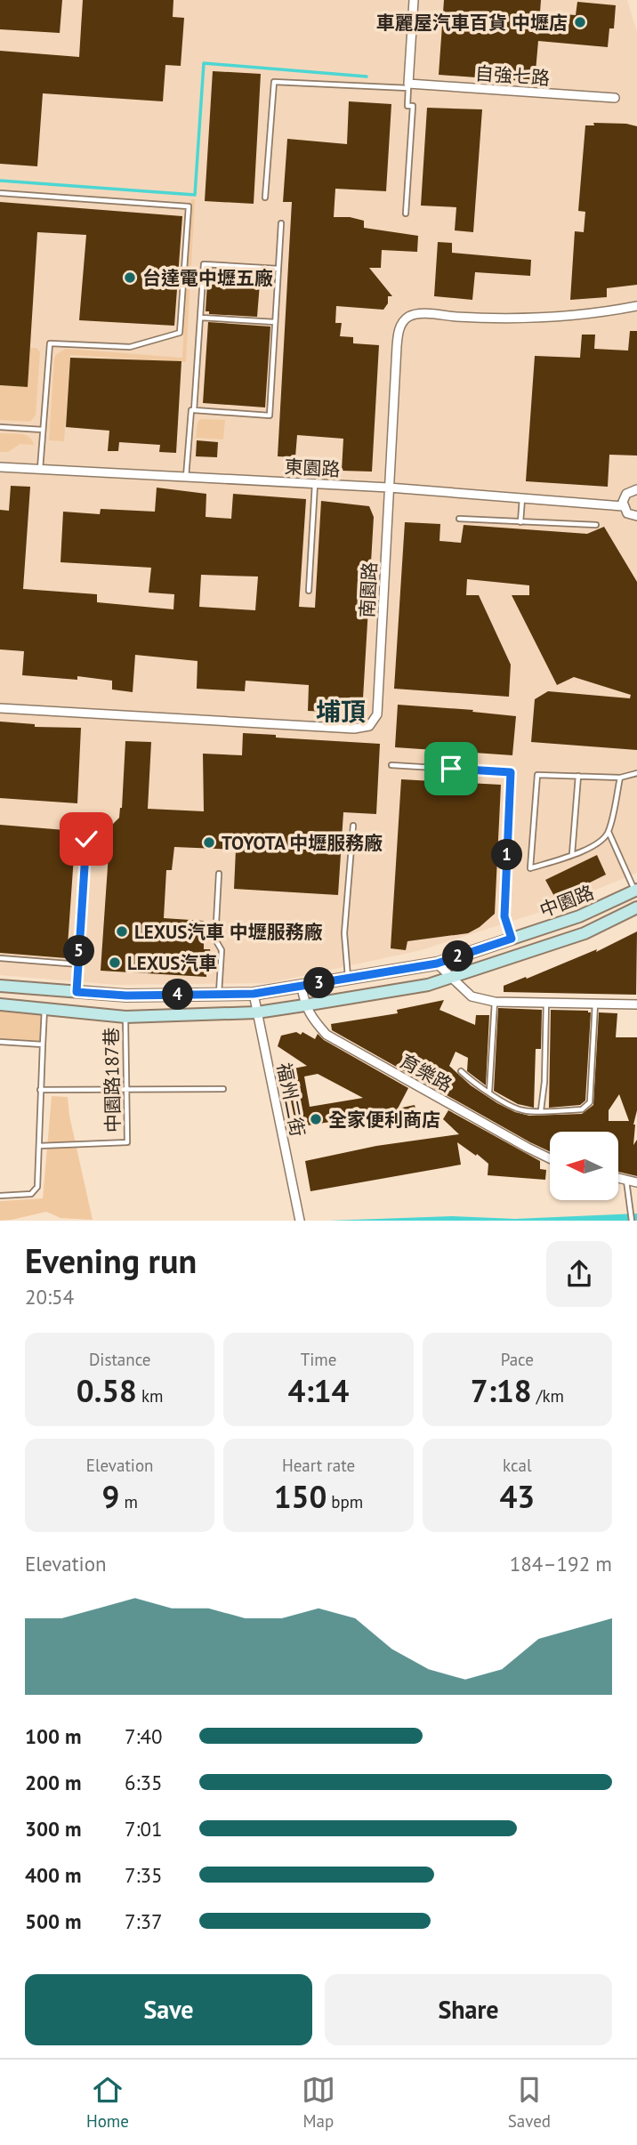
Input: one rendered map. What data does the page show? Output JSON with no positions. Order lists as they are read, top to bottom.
{
  "streets": {
    "main road": ["中園路"],
    "street": [
      "自強七路",
      "東園路",
      "南園路",
      "育樂路",
      "福州二街"
    ],
    "lane": ["中園路187巷"]
  },
  "crossings": [
    ["東園路", "南園路"],
    ["中園路", "育樂路"],
    ["中園路", "中園路187巷"],
    ["中園路", "福州二街"]
  ],
  "districts": ["埔頂"],
  "places": [
    "車麗屋汽車百貨 中壢店",
    "台達電中壢五廠",
    "TOYOTA 中壢服務廠",
    "LEXUS汽車 中壢服務廠",
    "LEXUS汽車",
    "全家便利商店"
  ],
  "north": "left",
  "page": {
    "pins": [
      "1",
      "5",
      "2",
      "3",
      "4"
    ],
    "heading": ["Evening run", "20:54"],
    "stats": [
      ["Distance", "0.58 km"],
      ["Time", "4:14"],
      ["Pace", "7:18 /km"],
      ["Elevation", "9 m"],
      ["Heart rate", "150 bpm"],
      ["kcal", "43"]
    ],
    "chart": ["Elevation", "184–192 m"],
    "list": [
      {
        "name": "100 m",
        "note": "7:40"
      },
      {
        "name": "200 m",
        "note": "6:35"
      },
      {
        "name": "300 m",
        "note": "7:01"
      },
      {
        "name": "400 m",
        "note": "7:35"
      },
      {
        "name": "500 m",
        "note": "7:37"
      }
    ],
    "buttons": ["Save", "Share"],
    "tabs": ["Home", "Map", "Saved"]
  }
}
